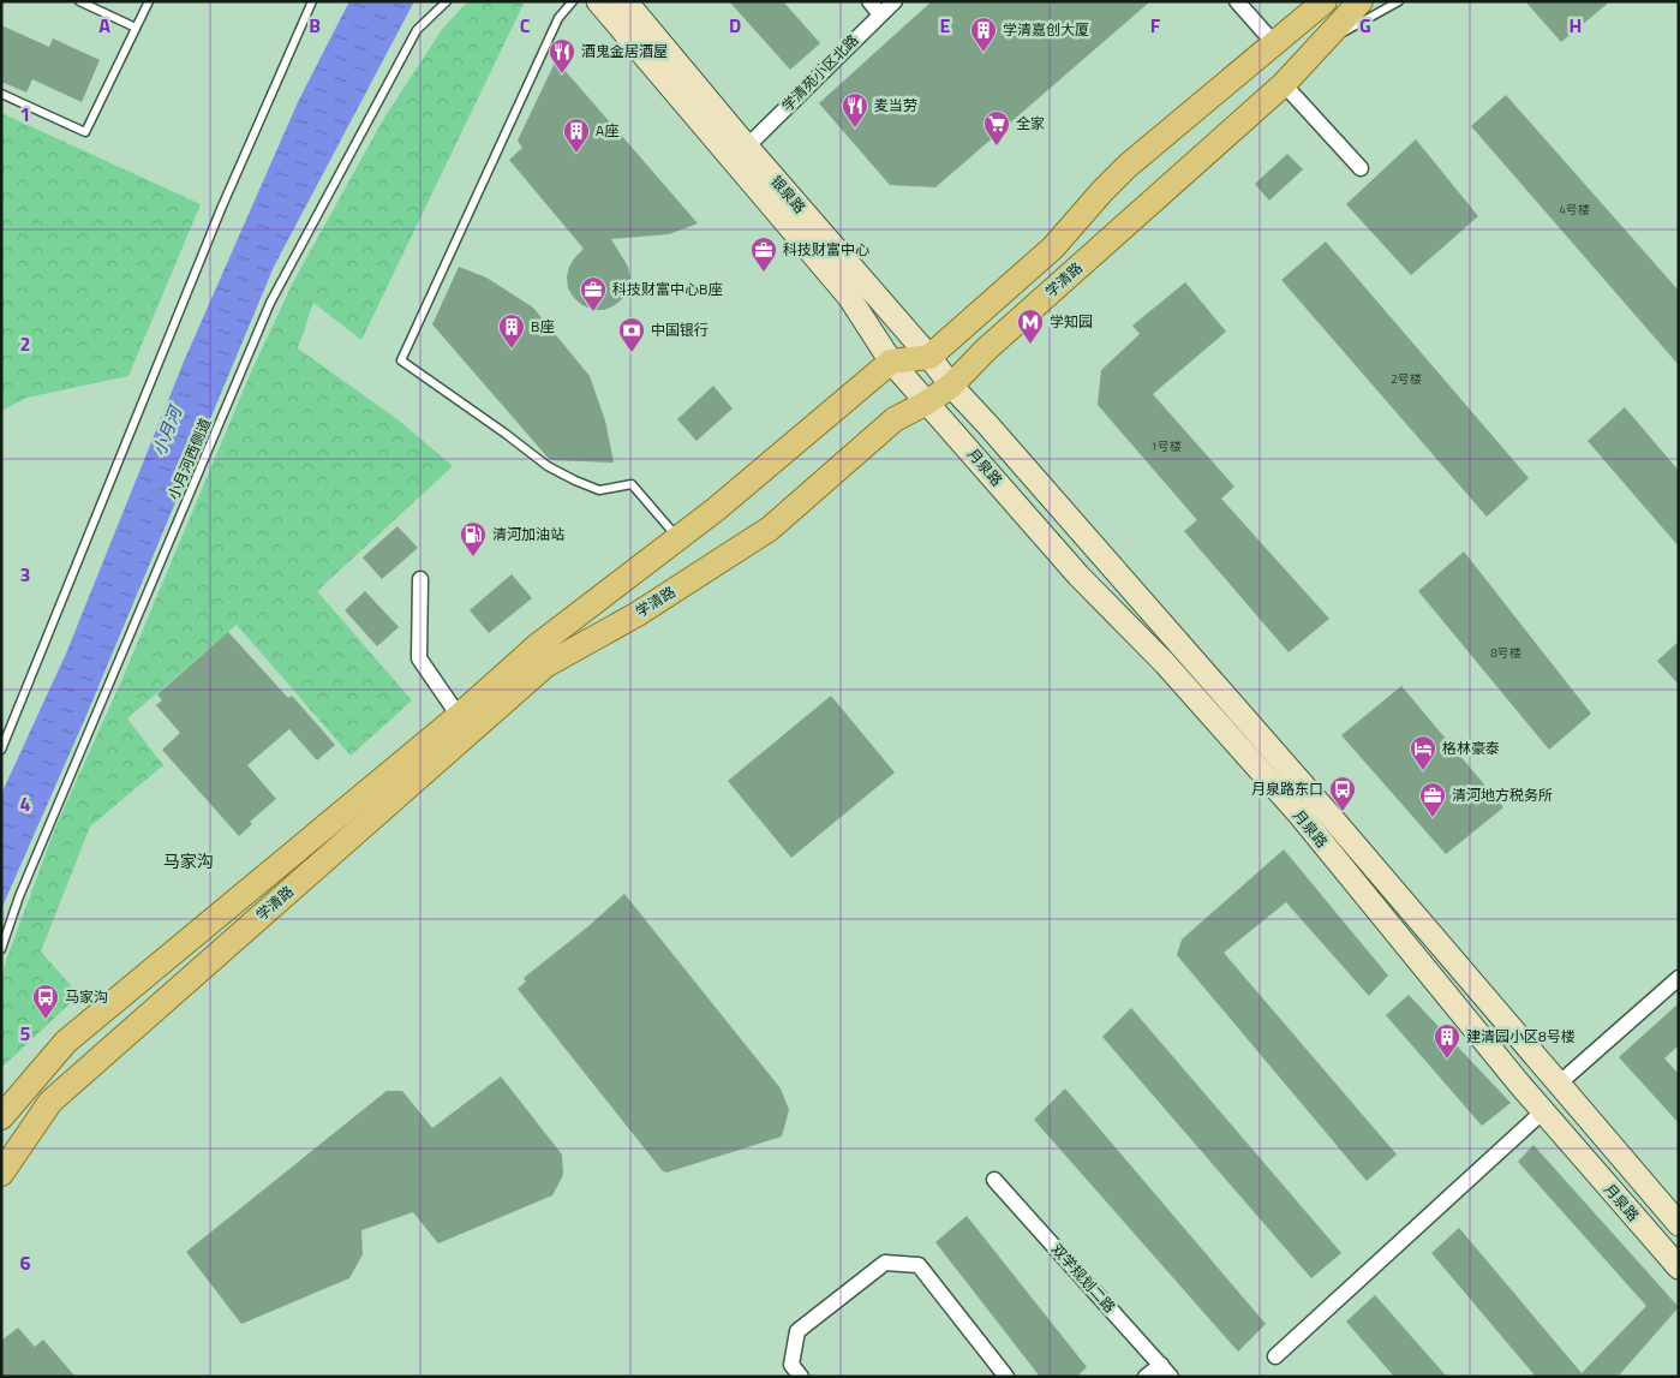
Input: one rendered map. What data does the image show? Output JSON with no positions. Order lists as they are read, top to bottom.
{
  "streets": {
    "main road": ["银泉路", "学清路", "月泉路"],
    "street": ["学清苑小区北路", "双学规划二路"],
    "lane": ["小月河西侧道"]
  },
  "crossings": [
    ["学清苑小区北路", "银泉路"],
    ["银泉路", "学清路"],
    ["银泉路", "月泉路"],
    ["学清路", "月泉路"]
  ],
  "districts": ["马家沟"],
  "water": ["小月河"],
  "places": {
    "building": [
      "学清嘉创大厦",
      "A座",
      "B座",
      "建清园小区8号楼"
    ],
    "restaurant": ["酒鬼金居酒屋", "麦当劳"],
    "supermarket": ["全家"],
    "office": ["科技财富中心", "科技财富中心B座", "清河地方税务所"],
    "metro station": ["学知园"],
    "bank": ["中国银行"],
    "fuel station": ["清河加油站"],
    "hotel": ["格林豪泰"],
    "bus stop": ["月泉路东口", "马家沟"]
  },
  "house_numbers": [
    "4号楼",
    "2号楼",
    "1号楼",
    "8号楼"
  ],
  "grid": {
    "columns": [
      "A",
      "B",
      "C",
      "D",
      "E",
      "F",
      "G",
      "H"
    ],
    "rows": [
      "1",
      "2",
      "3",
      "4",
      "5",
      "6"
    ]
  }
}
